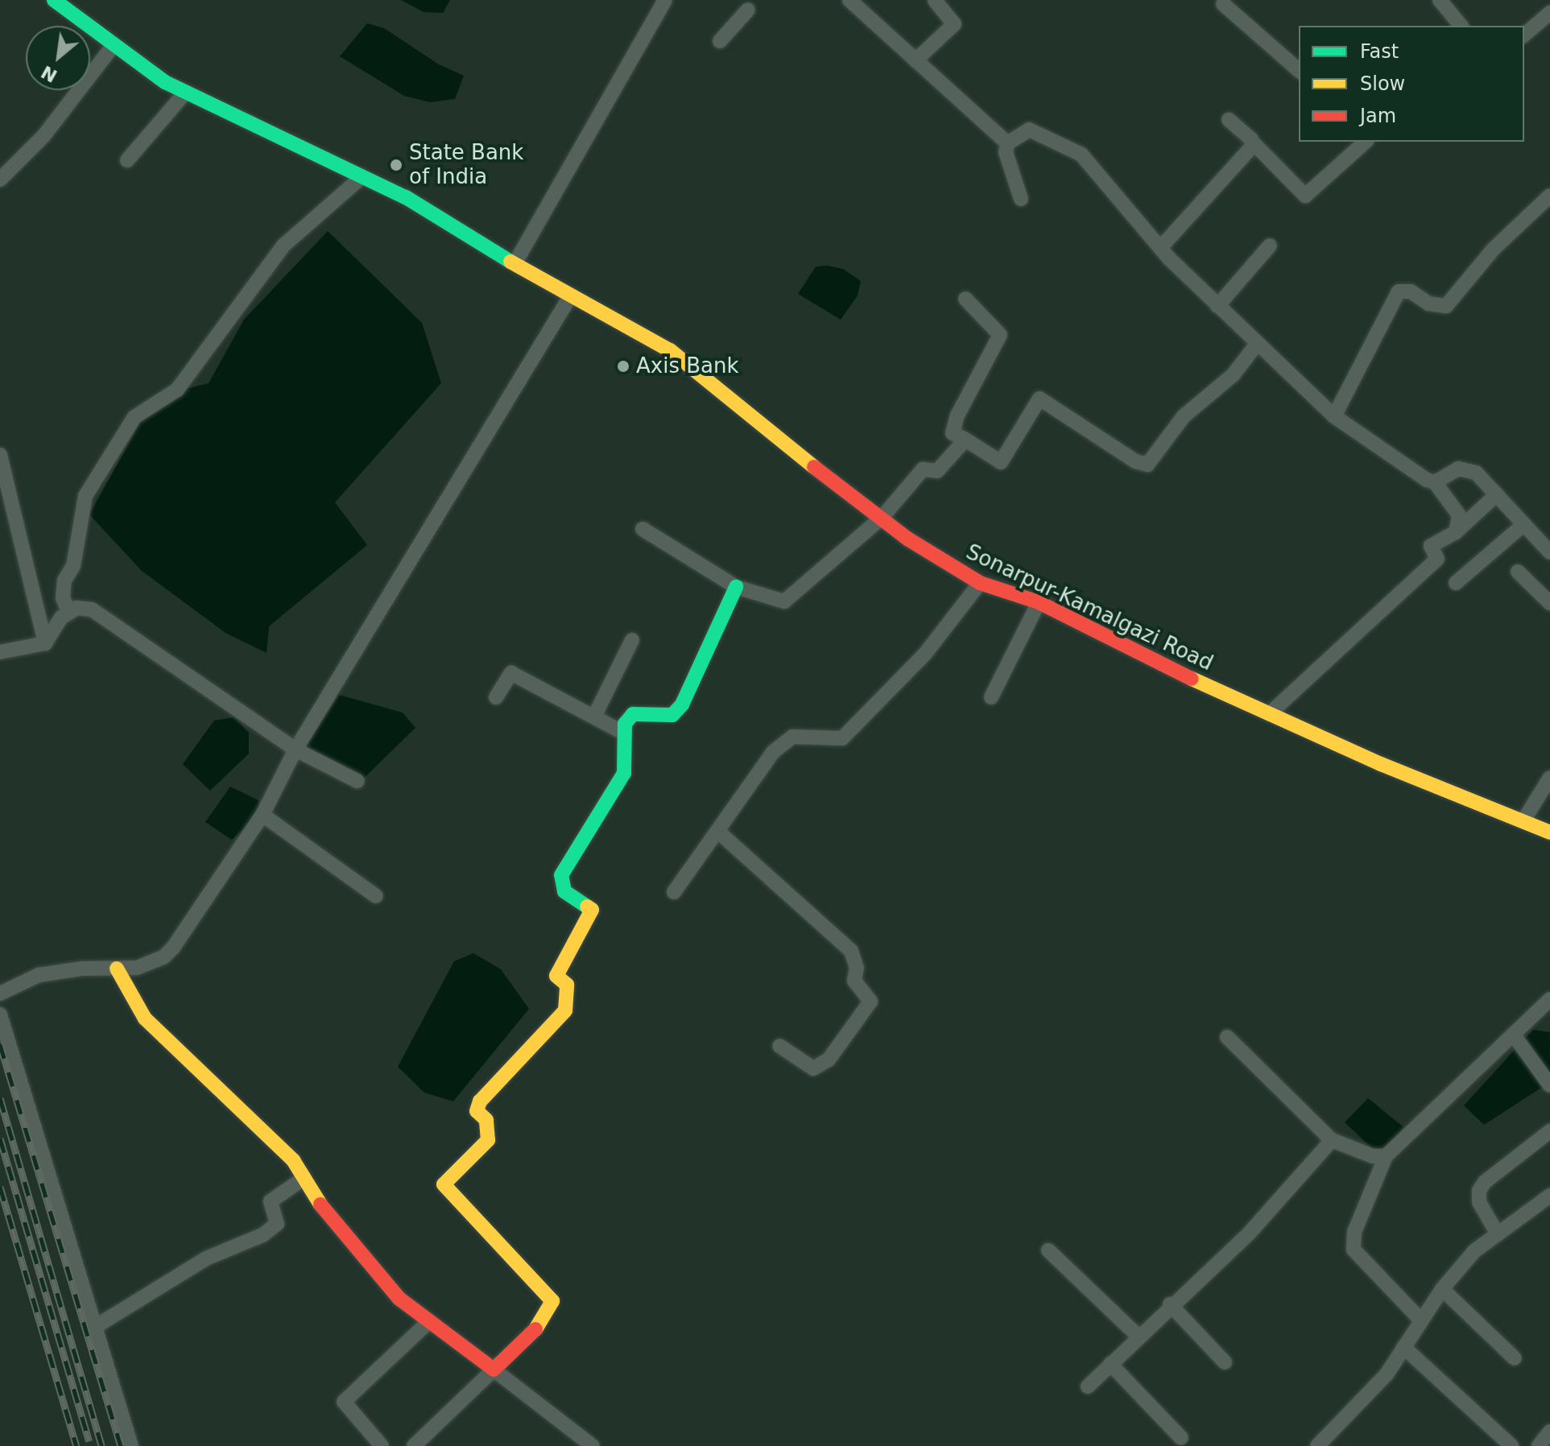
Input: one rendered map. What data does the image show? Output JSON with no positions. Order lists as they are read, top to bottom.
{
  "streets": {
    "main road": ["Sonarpur-Kamalgazi Road"]
  },
  "places": ["State Bank of India", "Axis Bank"],
  "legend": ["Fast", "Slow", "Jam"],
  "north": "bottom left"
}
